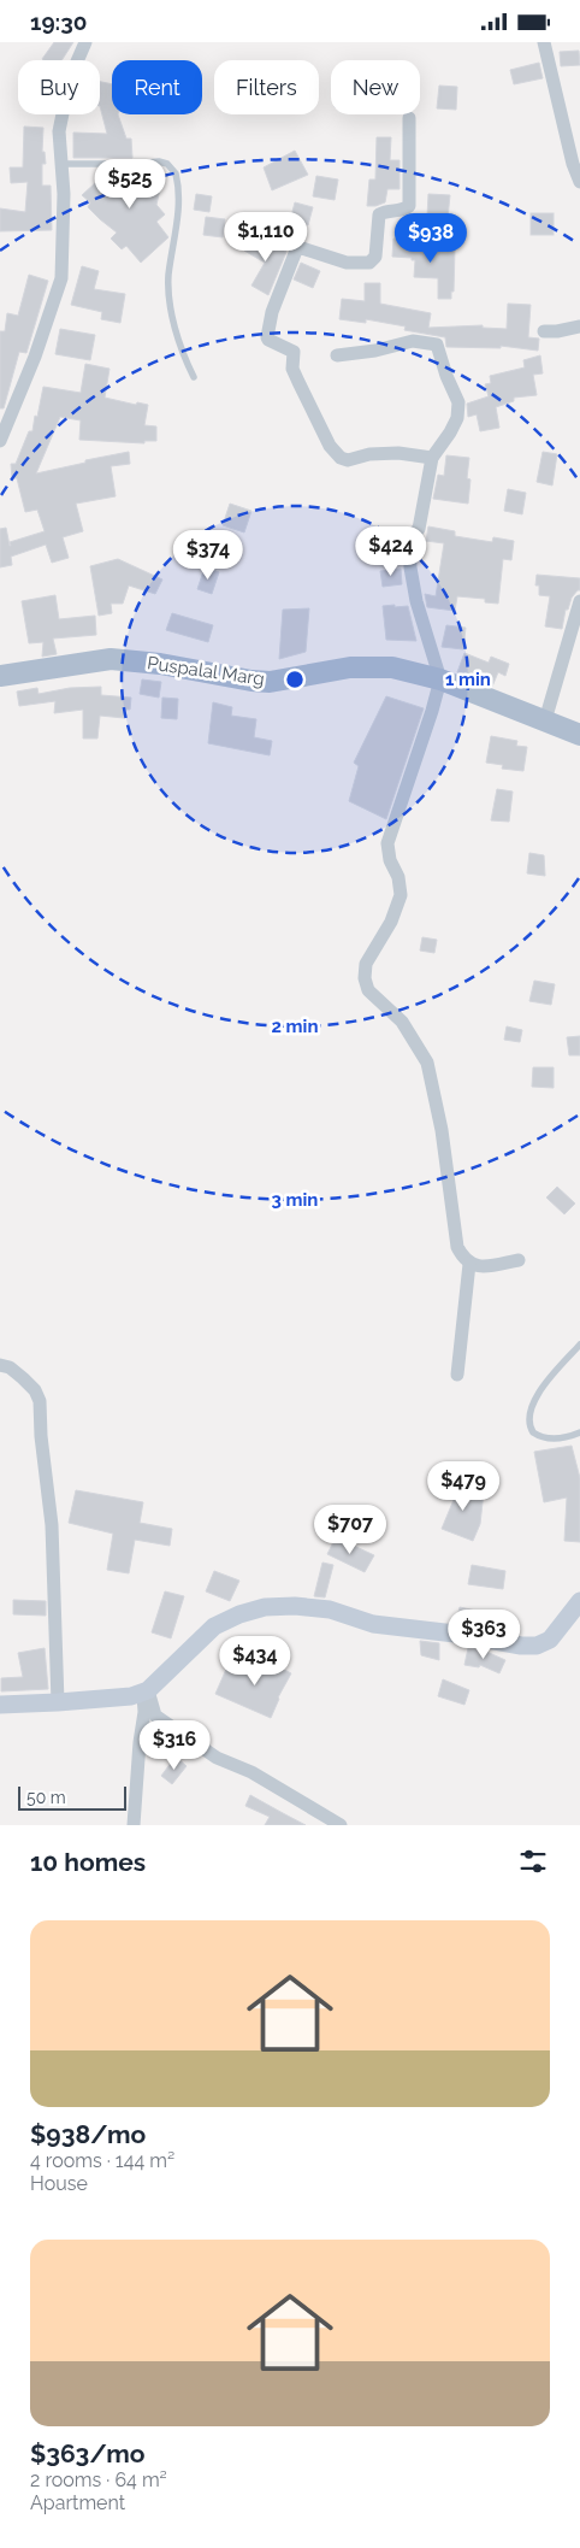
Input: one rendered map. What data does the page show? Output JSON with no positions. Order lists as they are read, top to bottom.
{
  "streets": {
    "main road": ["Puspalal Marg"]
  },
  "scale_bar": "50 m",
  "page": {
    "status": "19:30",
    "chip": [
      "Buy",
      "Rent",
      "Filters",
      "New"
    ],
    "price": [
      "$525",
      "$1,110",
      "$938",
      "$424",
      "$374",
      "$479",
      "$707",
      "$363",
      "$434",
      "$316"
    ],
    "scale": "50 m",
    "heading": "10 homes",
    "list": [
      {
        "name": "$938/mo",
        "note": "4 rooms · 144 m² · House"
      },
      {
        "name": "$363/mo",
        "note": "2 rooms · 64 m² · Apartment"
      }
    ]
  },
  "rings": ["1 min", "2 min", "3 min"]
}
